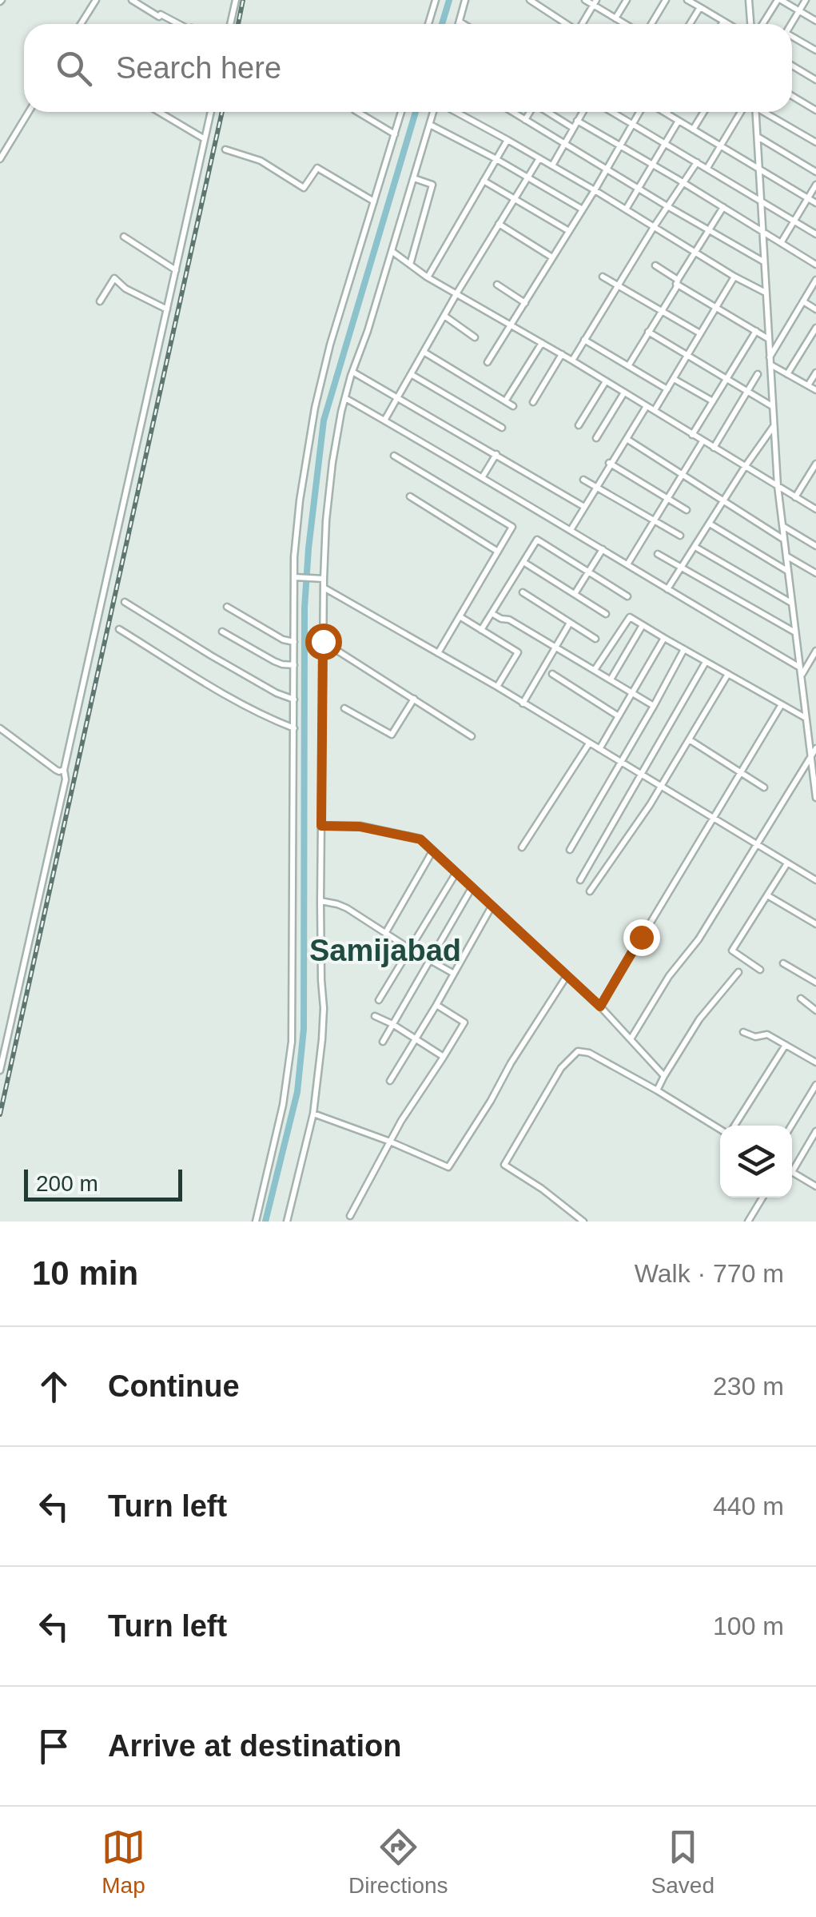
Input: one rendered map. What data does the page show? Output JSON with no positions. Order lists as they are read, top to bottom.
{
  "districts": ["Samijabad"],
  "scale_bar": "200 m",
  "page": {
    "search": "Search here",
    "scale": "200 m",
    "heading": ["10 min", "Walk · 770 m"],
    "list": [
      ["Continue", "230 m"],
      ["Turn left", "440 m"],
      ["Turn left", "100 m"],
      "Arrive at destination"
    ],
    "nav": ["Map", "Directions", "Saved"]
  }
}
